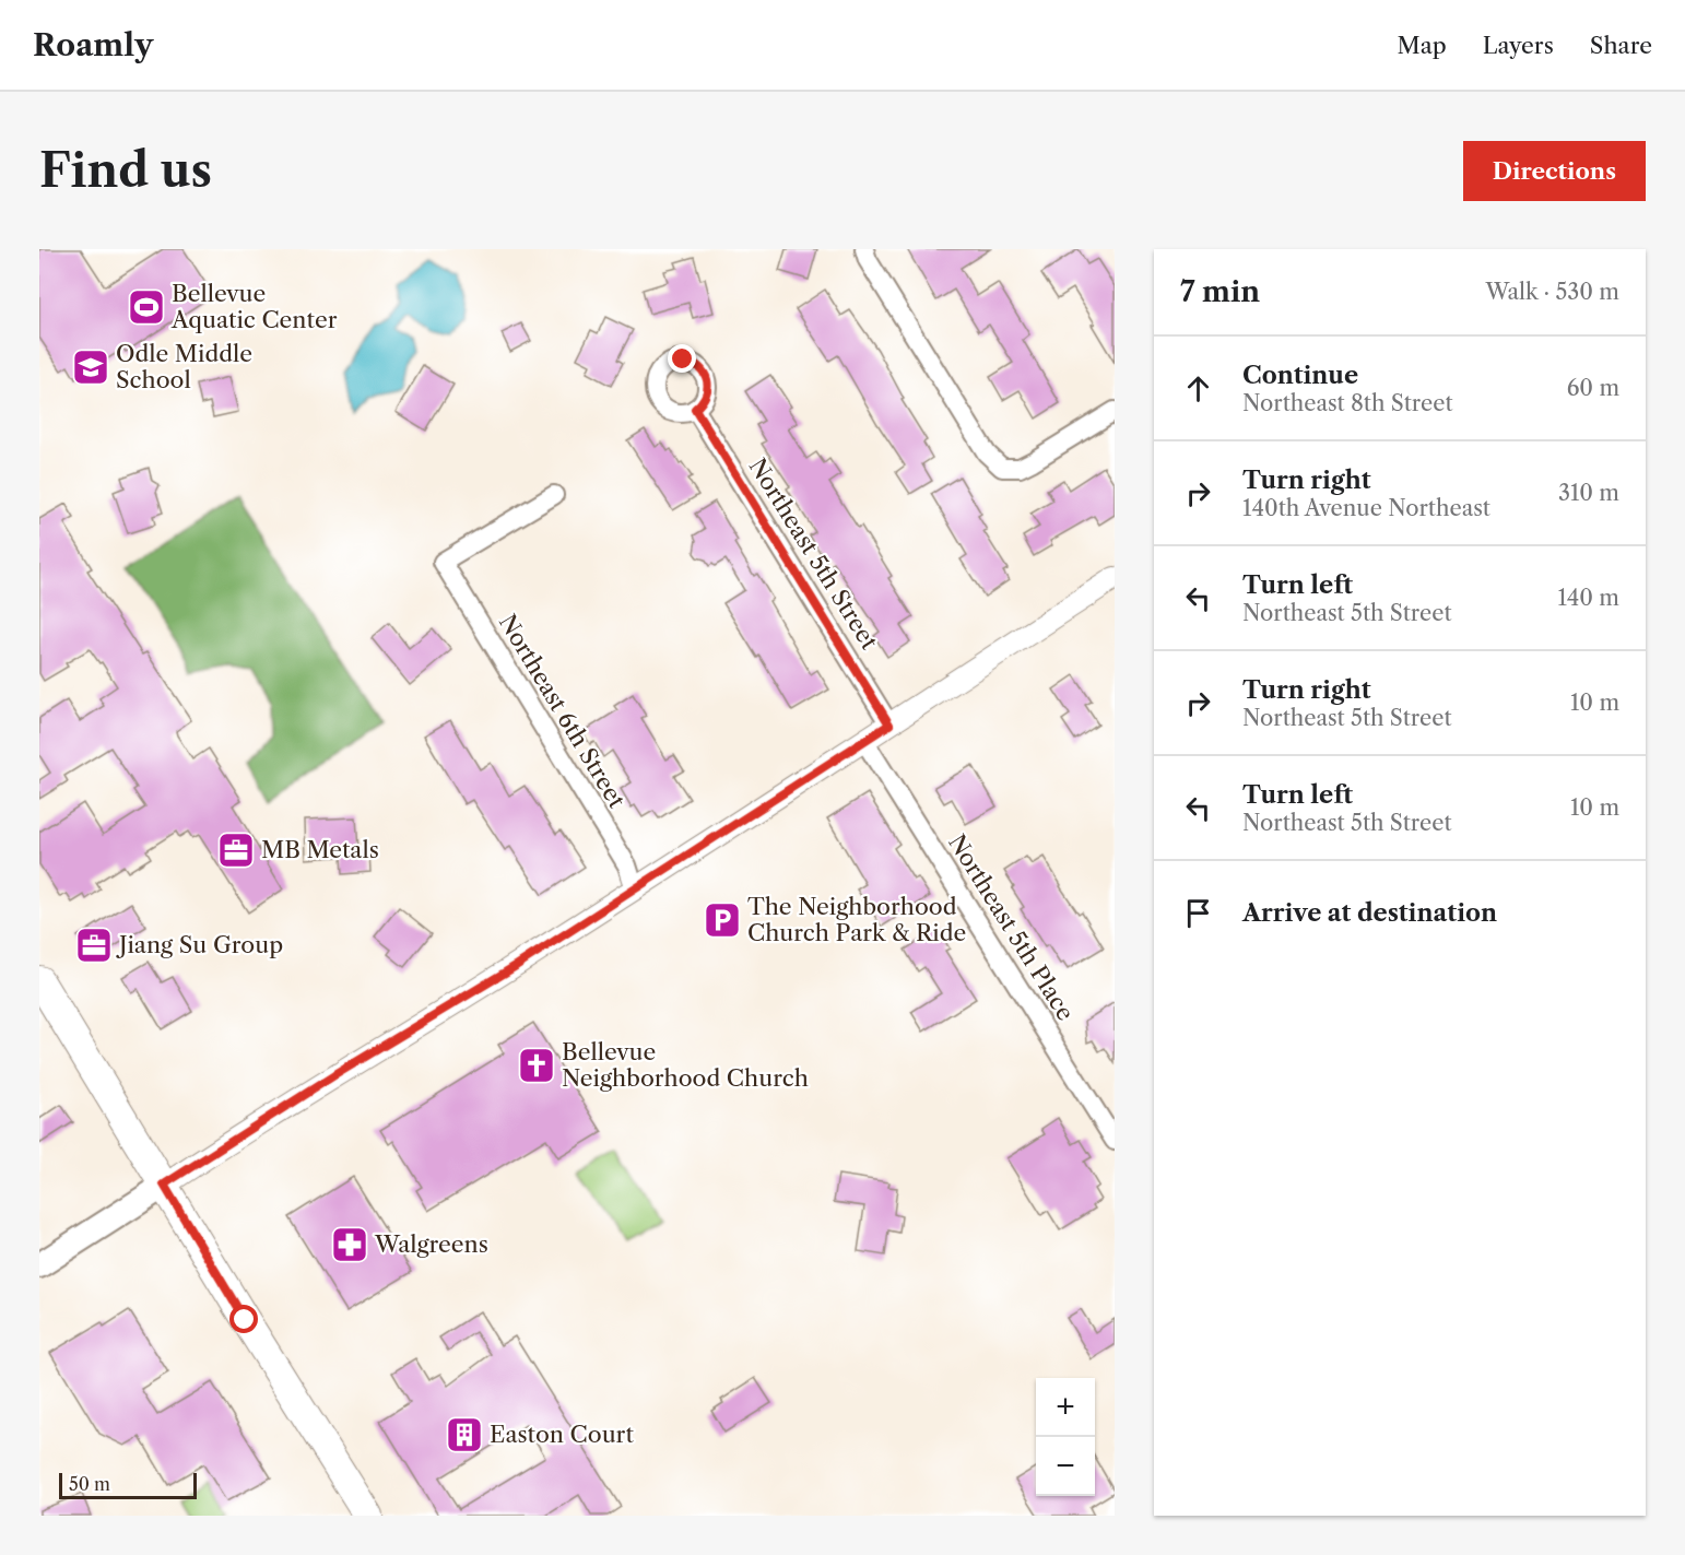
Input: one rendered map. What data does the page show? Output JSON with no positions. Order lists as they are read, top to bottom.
{
  "streets": {
    "street": ["Northeast 5th Street", "Northeast 6th Street", "Northeast 5th Place"]
  },
  "places": {
    "sports": ["Bellevue Aquatic Center"],
    "school or university": ["Odle Middle School"],
    "office": ["MB Metals", "Jiang Su Group"],
    "parking": ["The Neighborhood Church Park & Ride"],
    "church": ["Bellevue Neighborhood Church"],
    "pharmacy": ["Walgreens"],
    "building": ["Easton Court"]
  },
  "scale_bar": "50 m",
  "page": {
    "header": "Roamly",
    "nav": ["Map", "Layers", "Share"],
    "buttons": "Directions",
    "title": "Find us",
    "heading": ["7 min", "Walk · 530 m"],
    "list": [
      ["Continue", "Northeast 8th Street", "60 m"],
      ["Turn right", "140th Avenue Northeast", "310 m"],
      ["Turn left", "Northeast 5th Street", "140 m"],
      ["Turn right", "Northeast 5th Street", "10 m"],
      ["Turn left", "Northeast 5th Street", "10 m"],
      "Arrive at destination"
    ],
    "map_buttons": ["+", "−"],
    "scale": "50 m"
  }
}
